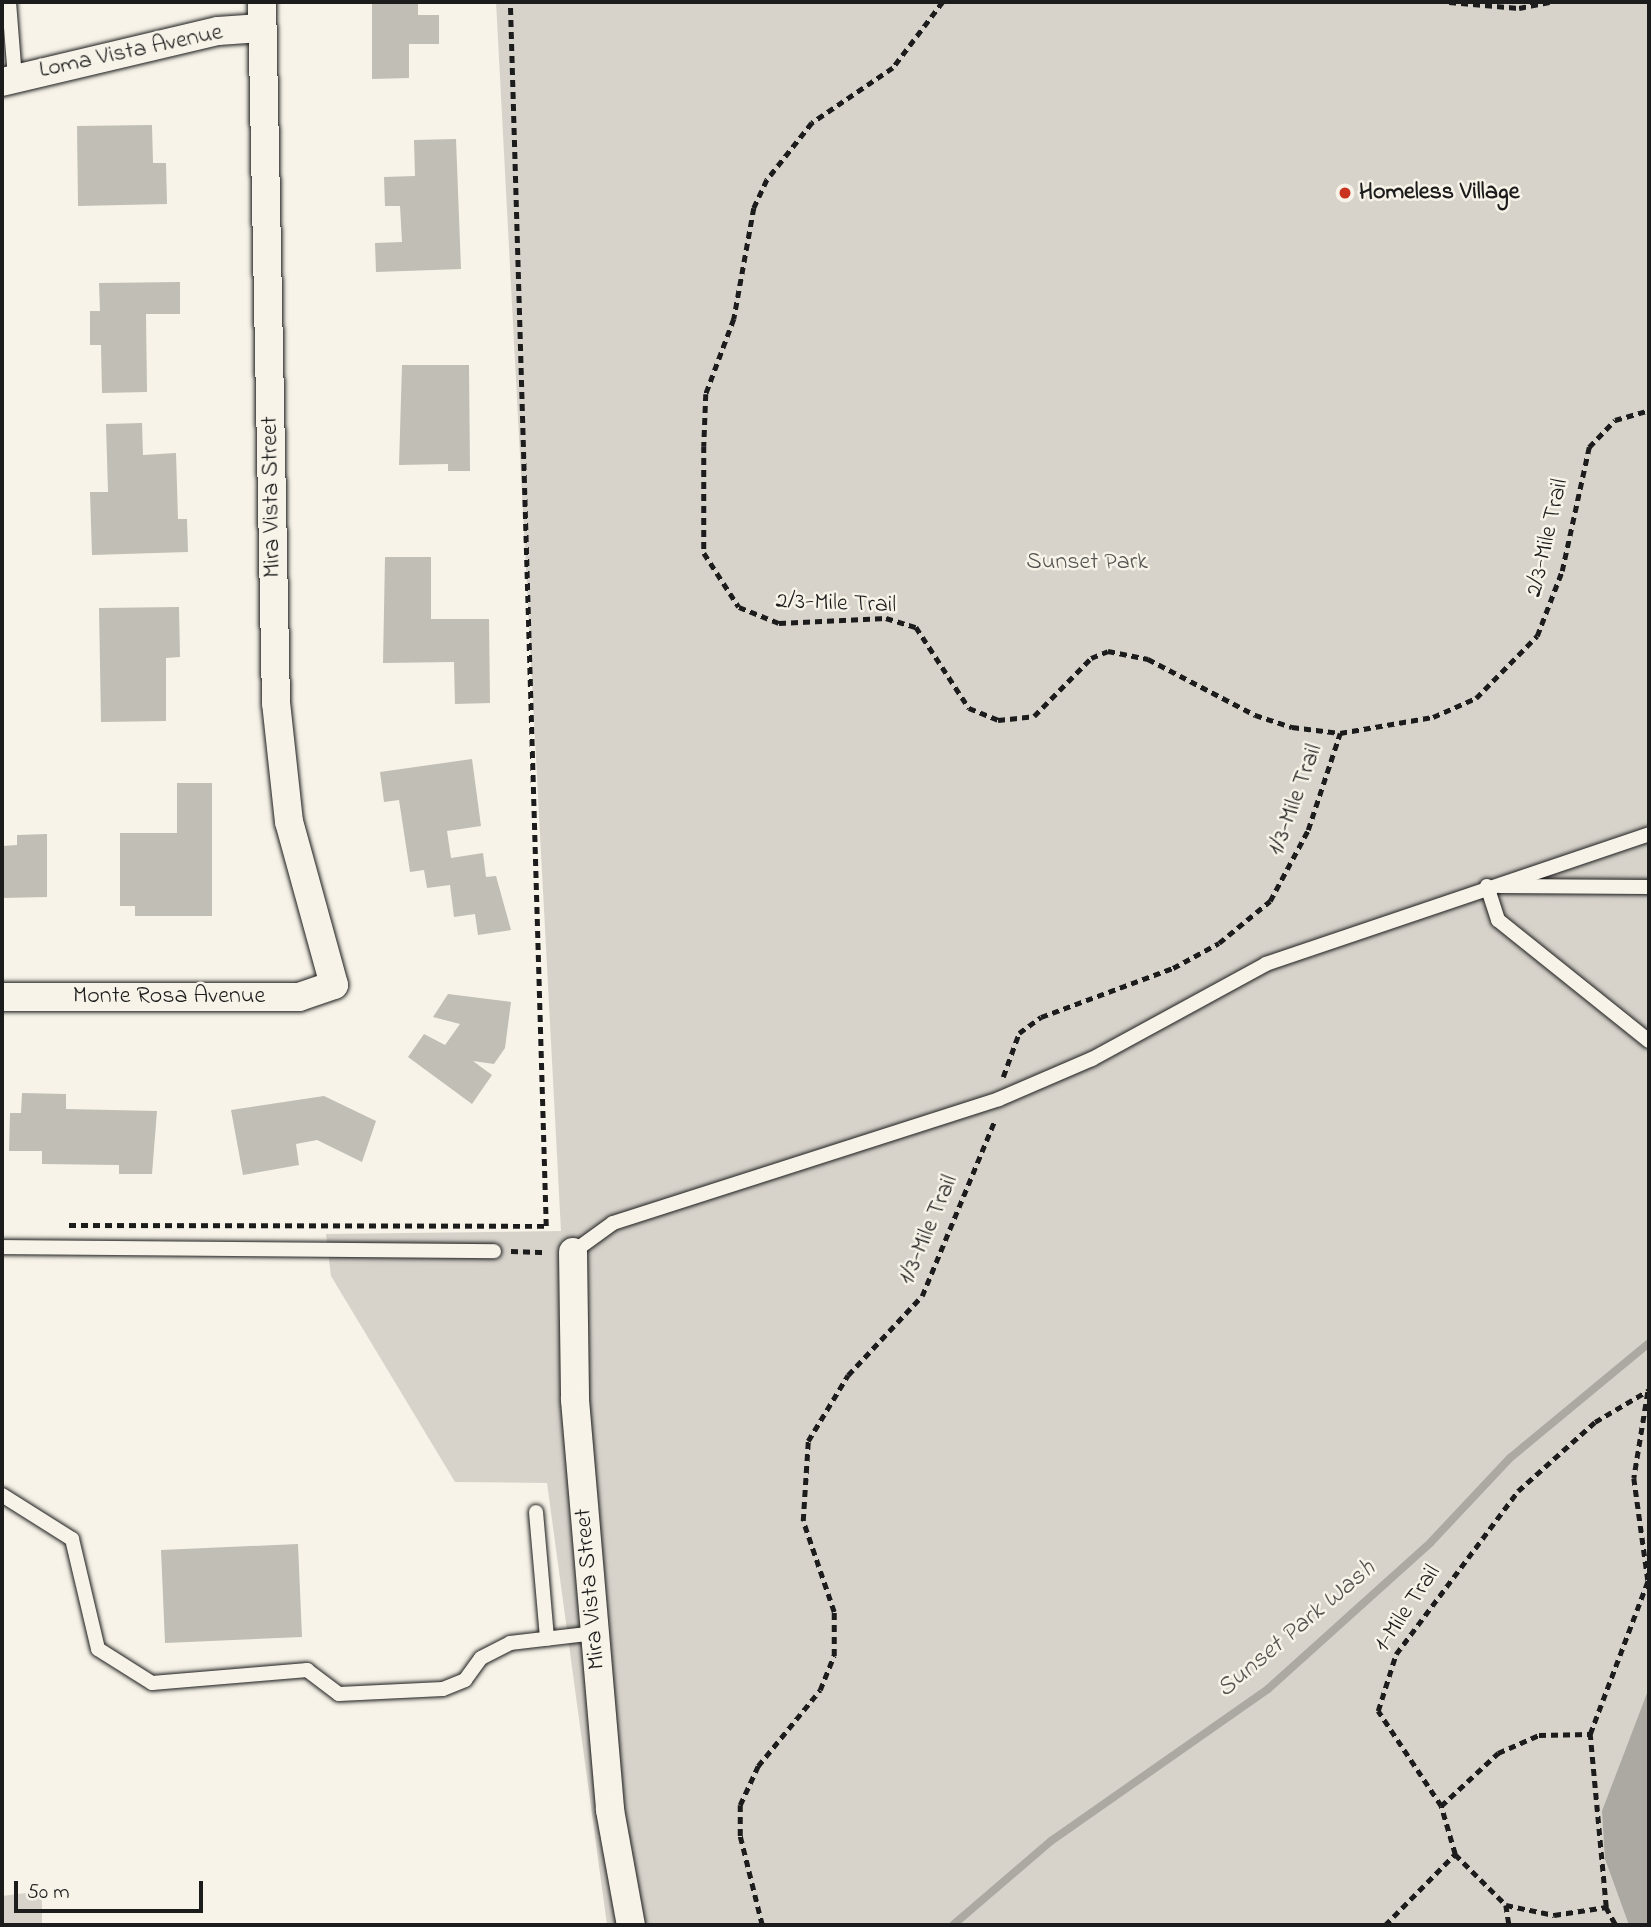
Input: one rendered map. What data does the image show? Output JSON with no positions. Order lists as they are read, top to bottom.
{
  "streets": {
    "street": ["Loma Vista Avenue", "Mira Vista Street", "Monte Rosa Avenue"],
    "path": ["2/3-Mile Trail", "1/3-Mile Trail", "1-Mile Trail"]
  },
  "crossings": [
    ["Loma Vista Avenue", "Mira Vista Street"],
    ["Mira Vista Street", "Monte Rosa Avenue"],
    ["2/3-Mile Trail", "1/3-Mile Trail"]
  ],
  "water": ["Sunset Park Wash"],
  "parks": ["Sunset Park"],
  "places": ["Homeless Village"],
  "scale_bar": "50 m"
}
